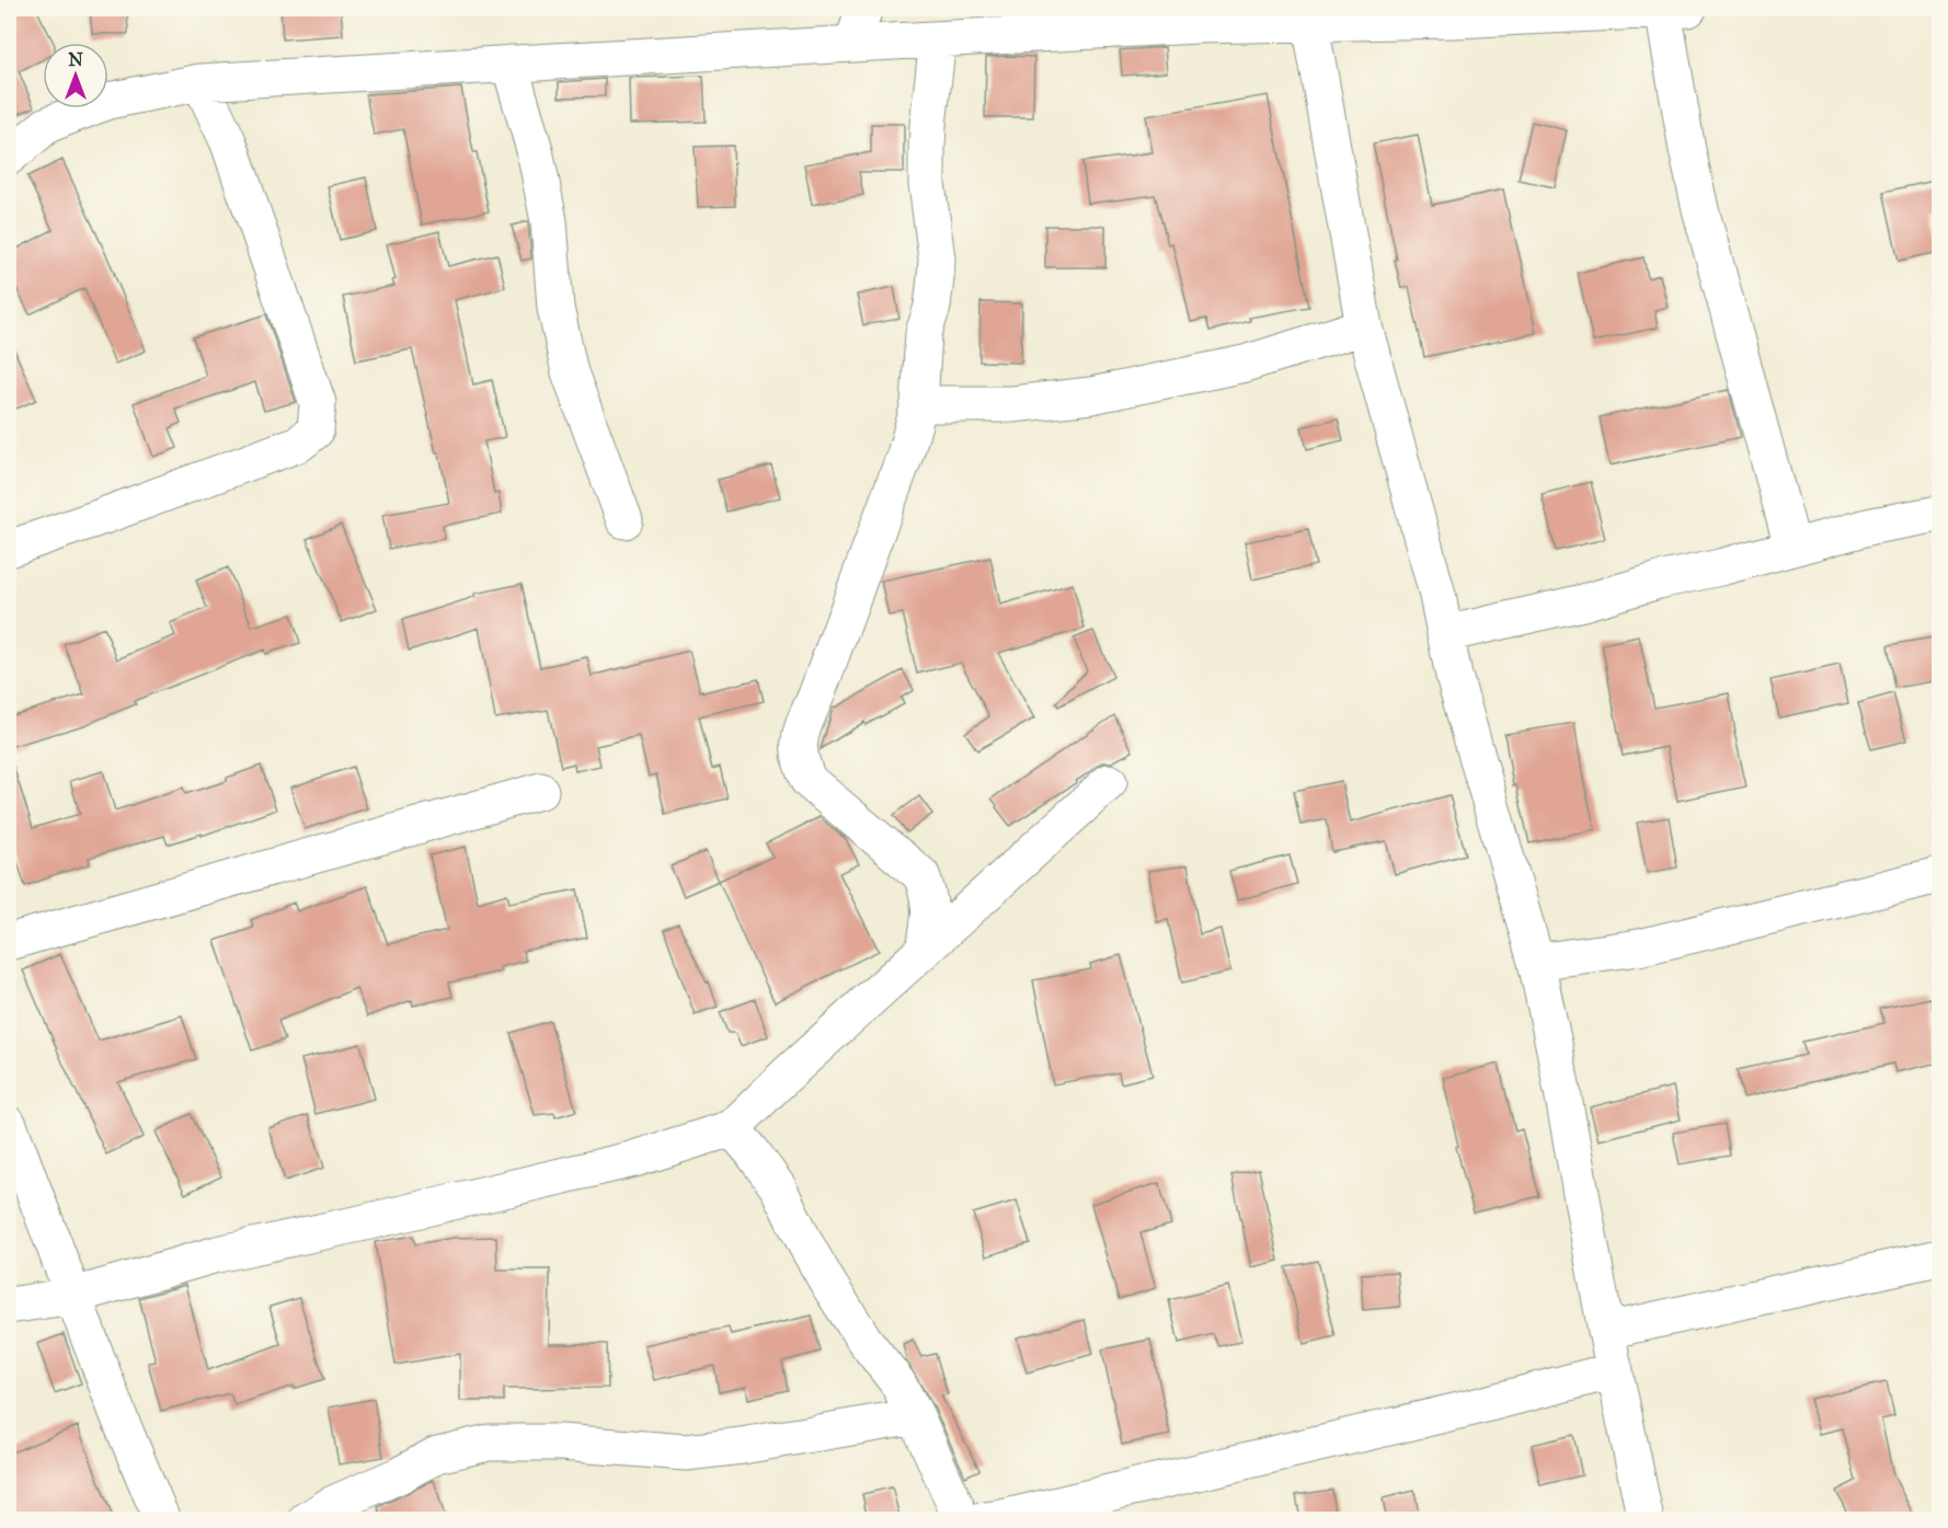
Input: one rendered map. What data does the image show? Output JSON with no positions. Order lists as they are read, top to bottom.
{
  "north": "top"
}
